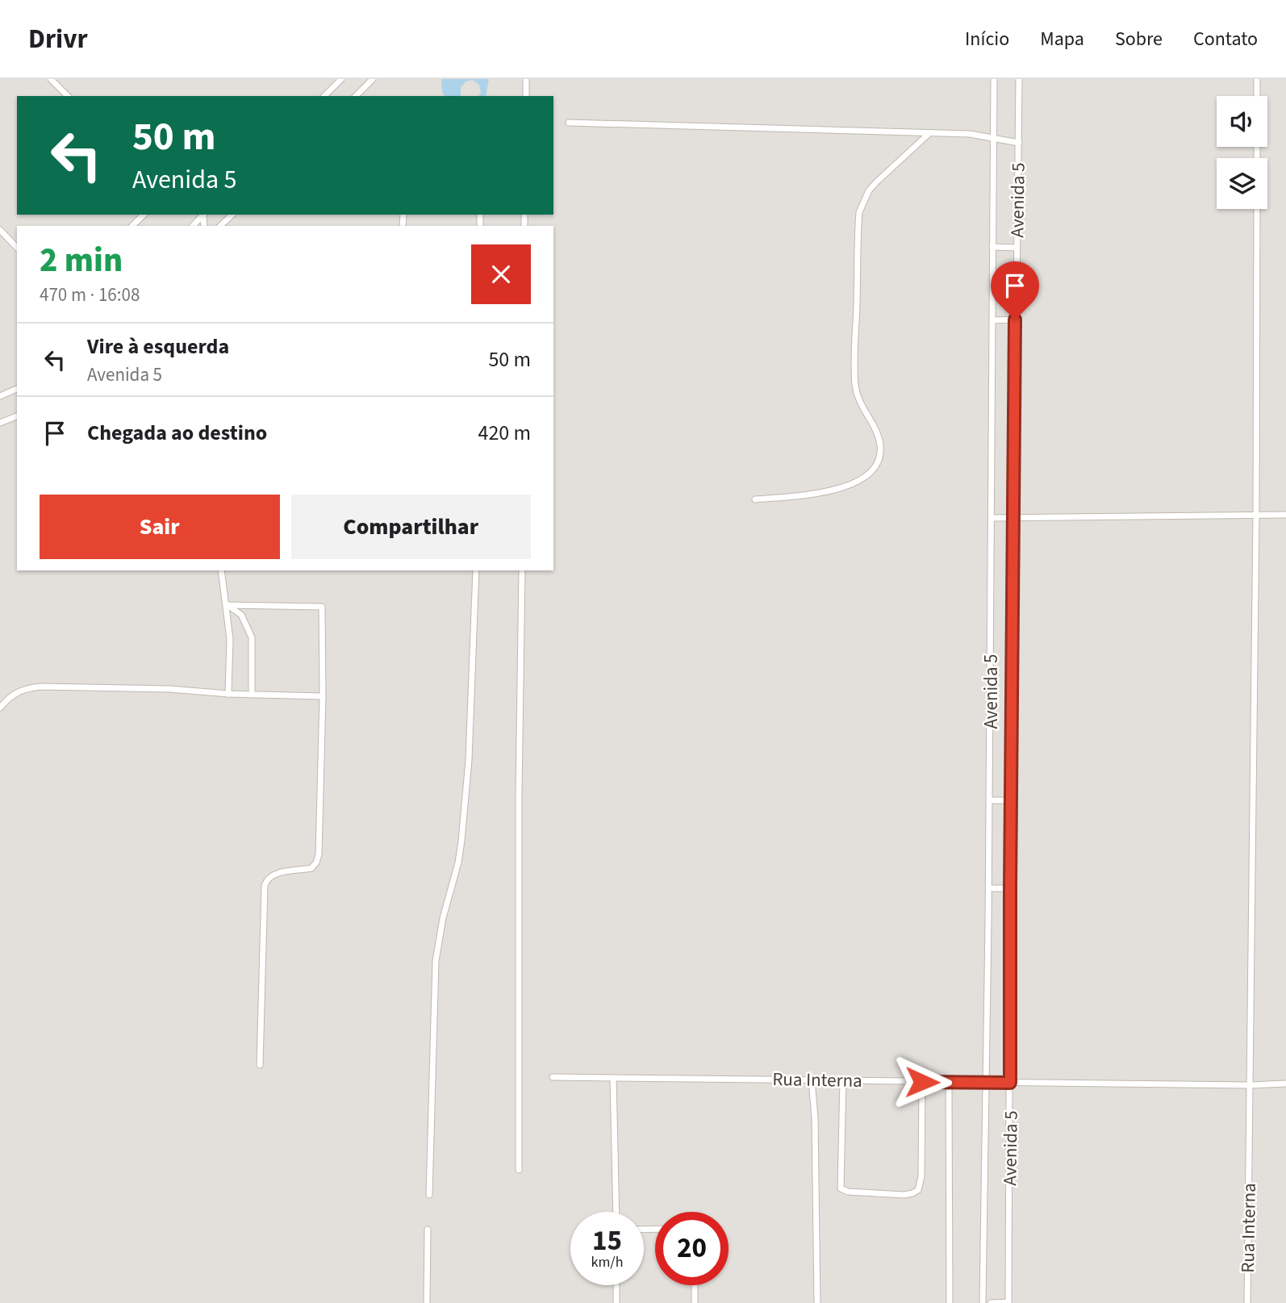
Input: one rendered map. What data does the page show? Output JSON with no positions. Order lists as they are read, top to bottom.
{
  "streets": {
    "lane": ["Avenida 5", "Rua Interna"]
  },
  "crossings": [
    ["Avenida 5", "Rua Interna"]
  ],
  "page": {
    "header": "Drivr",
    "nav": [
      "Início",
      "Mapa",
      "Sobre",
      "Contato"
    ],
    "turn": ["50 m", "Avenida 5"],
    "heading": ["2 min", "470 m · 16:08"],
    "list": [
      {
        "name": "Vire à esquerda",
        "note": "Avenida 5",
        "value": "50 m"
      },
      {
        "name": "Chegada ao destino",
        "value": "420 m"
      }
    ],
    "buttons": ["Sair", "Compartilhar"],
    "speed": "15 km/h",
    "limit": "20"
  }
}
